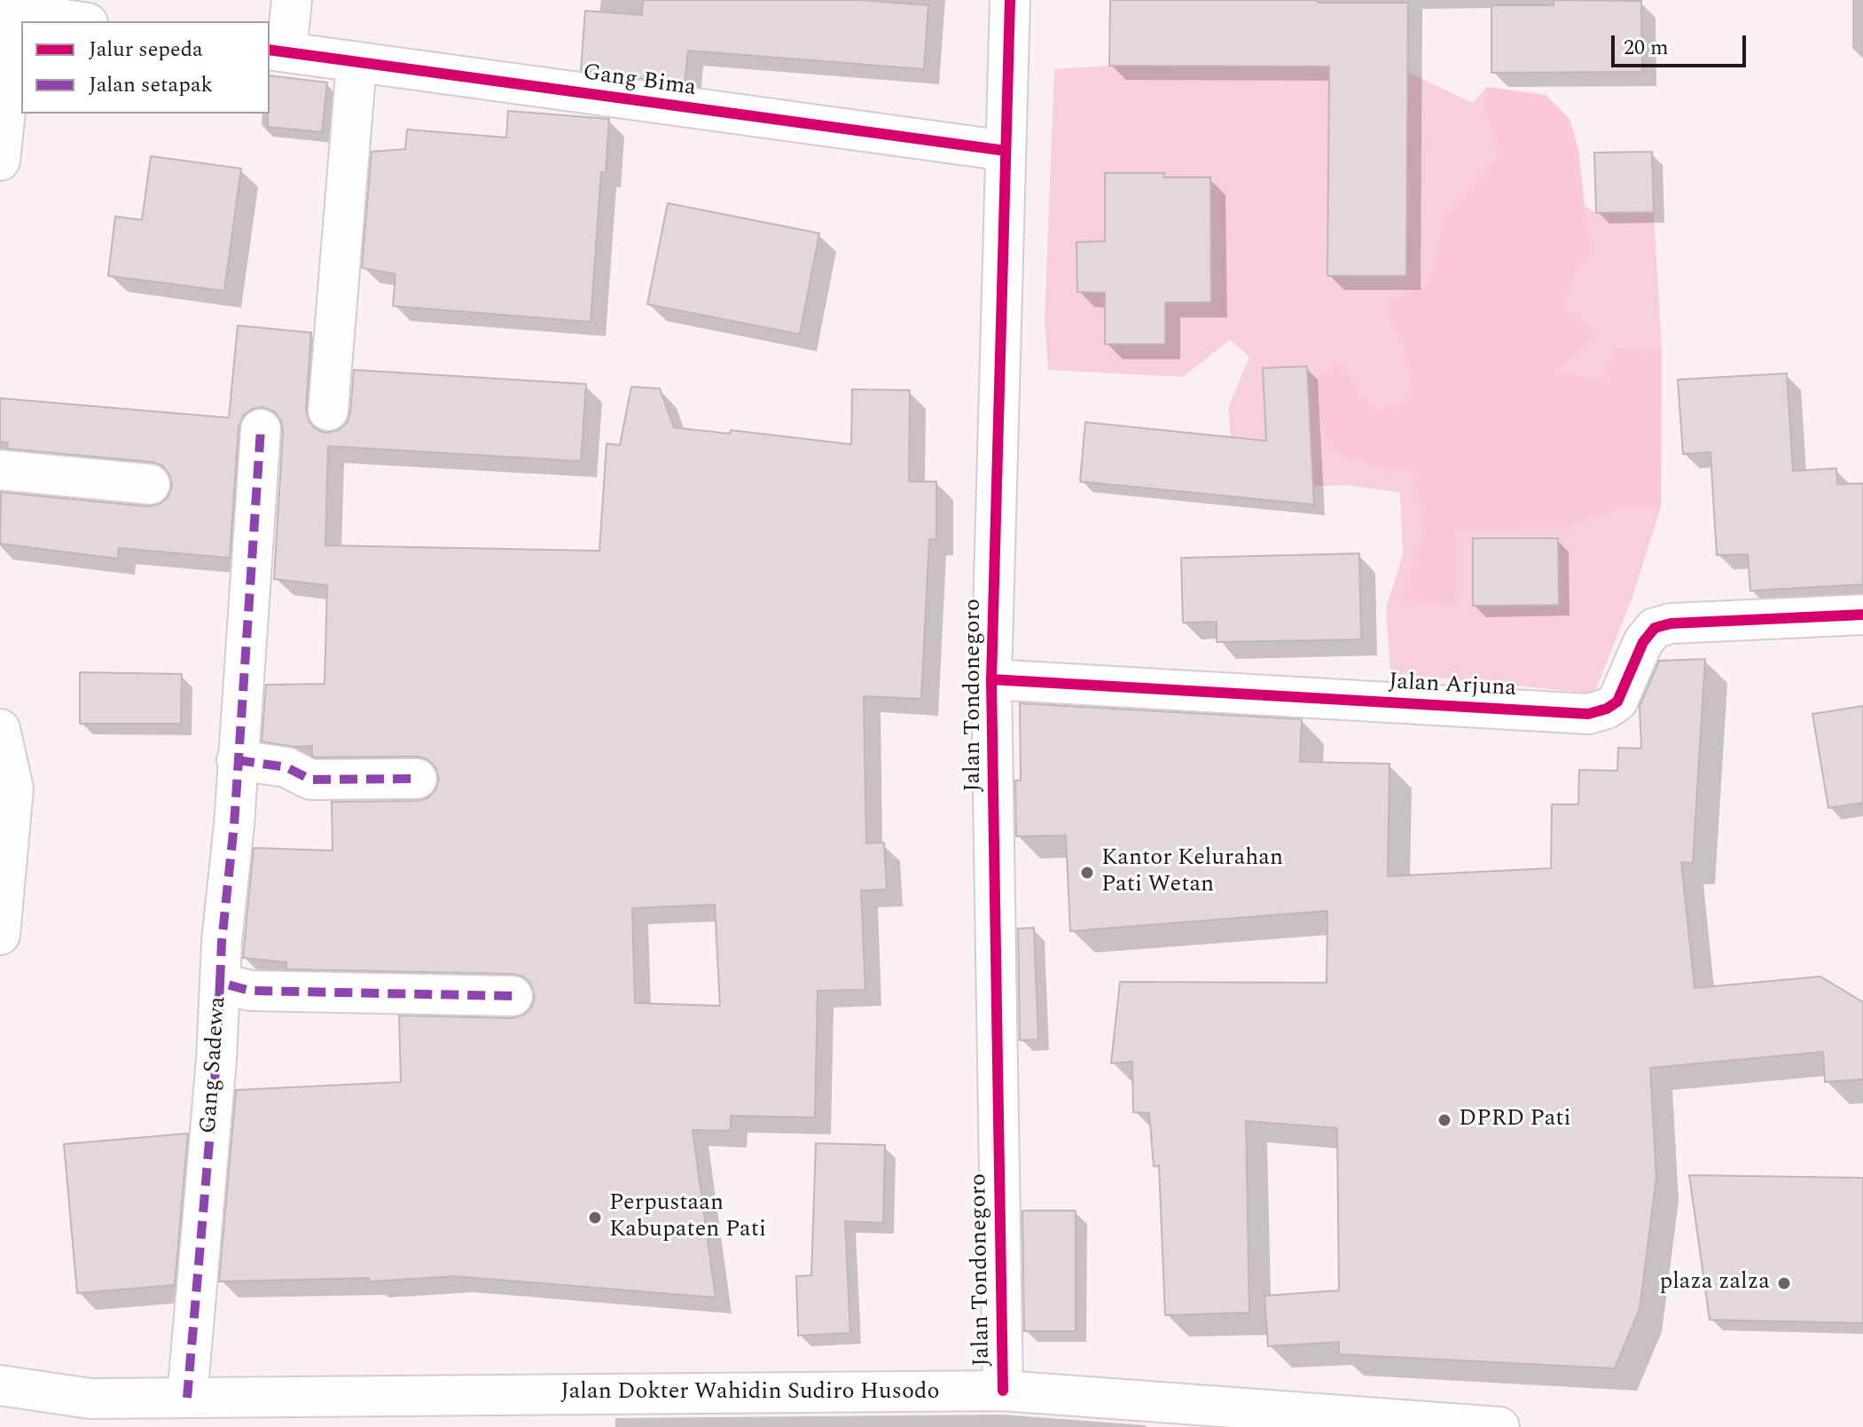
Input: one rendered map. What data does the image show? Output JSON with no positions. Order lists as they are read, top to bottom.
{
  "streets": {
    "street": [
      "Gang Bima",
      "Jalan Arjuna",
      "Jalan Tondonegoro",
      "Gang Sadewa",
      "Jalan Dokter Wahidin Sudiro Husodo"
    ]
  },
  "crossings": [
    ["Gang Bima", "Jalan Tondonegoro"],
    ["Jalan Arjuna", "Jalan Tondonegoro"],
    ["Jalan Tondonegoro", "Jalan Dokter Wahidin Sudiro Husodo"],
    ["Gang Sadewa", "Jalan Dokter Wahidin Sudiro Husodo"]
  ],
  "places": [
    "Kantor Kelurahan Pati Wetan",
    "DPRD Pati",
    "Perpustaan Kabupaten Pati",
    "plaza zalza"
  ],
  "legend": ["Jalur sepeda", "Jalan setapak"],
  "scale_bar": "20 m"
}
